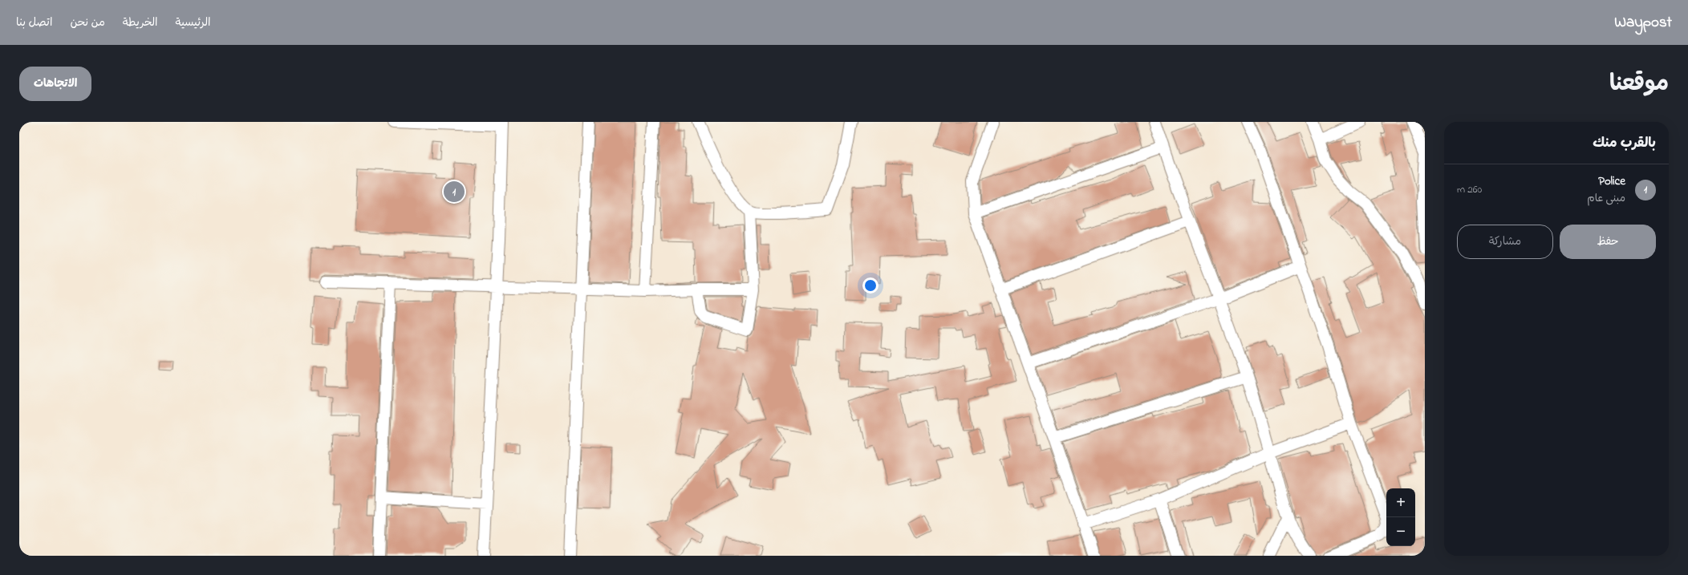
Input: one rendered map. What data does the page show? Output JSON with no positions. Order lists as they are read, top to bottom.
{
  "page": {
    "header": "Waypost",
    "nav": [
      "الرئيسية",
      "الخريطة",
      "من نحن",
      "اتصل بنا"
    ],
    "title": "موقعنا",
    "buttons": [
      "الاتجاهات",
      ["حفظ", "مشاركة"]
    ],
    "heading": "بالقرب منك",
    "list": [
      {
        "mark": "1",
        "name": "Police",
        "note": "مبنى عام",
        "value": "260 m"
      }
    ],
    "pins": "1",
    "map_buttons": ["+", "−"]
  }
}
